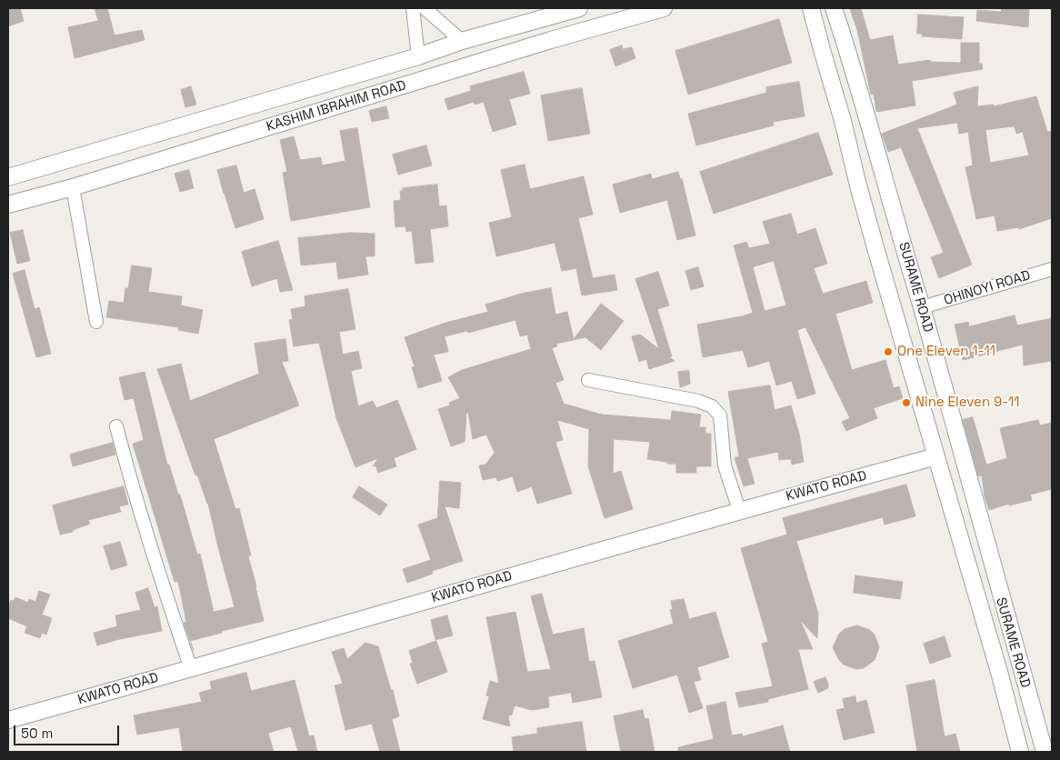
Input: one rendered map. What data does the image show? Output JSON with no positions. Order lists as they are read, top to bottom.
{
  "streets": {
    "street": [
      "KASHIM IBRAHIM ROAD",
      "SURAME ROAD",
      "OHINOYI ROAD",
      "KWATO ROAD"
    ]
  },
  "crossings": [
    ["SURAME ROAD", "OHINOYI ROAD"],
    ["SURAME ROAD", "KWATO ROAD"]
  ],
  "places": ["One Eleven 1-11", "Nine Eleven 9-11"],
  "scale_bar": "50 m"
}
